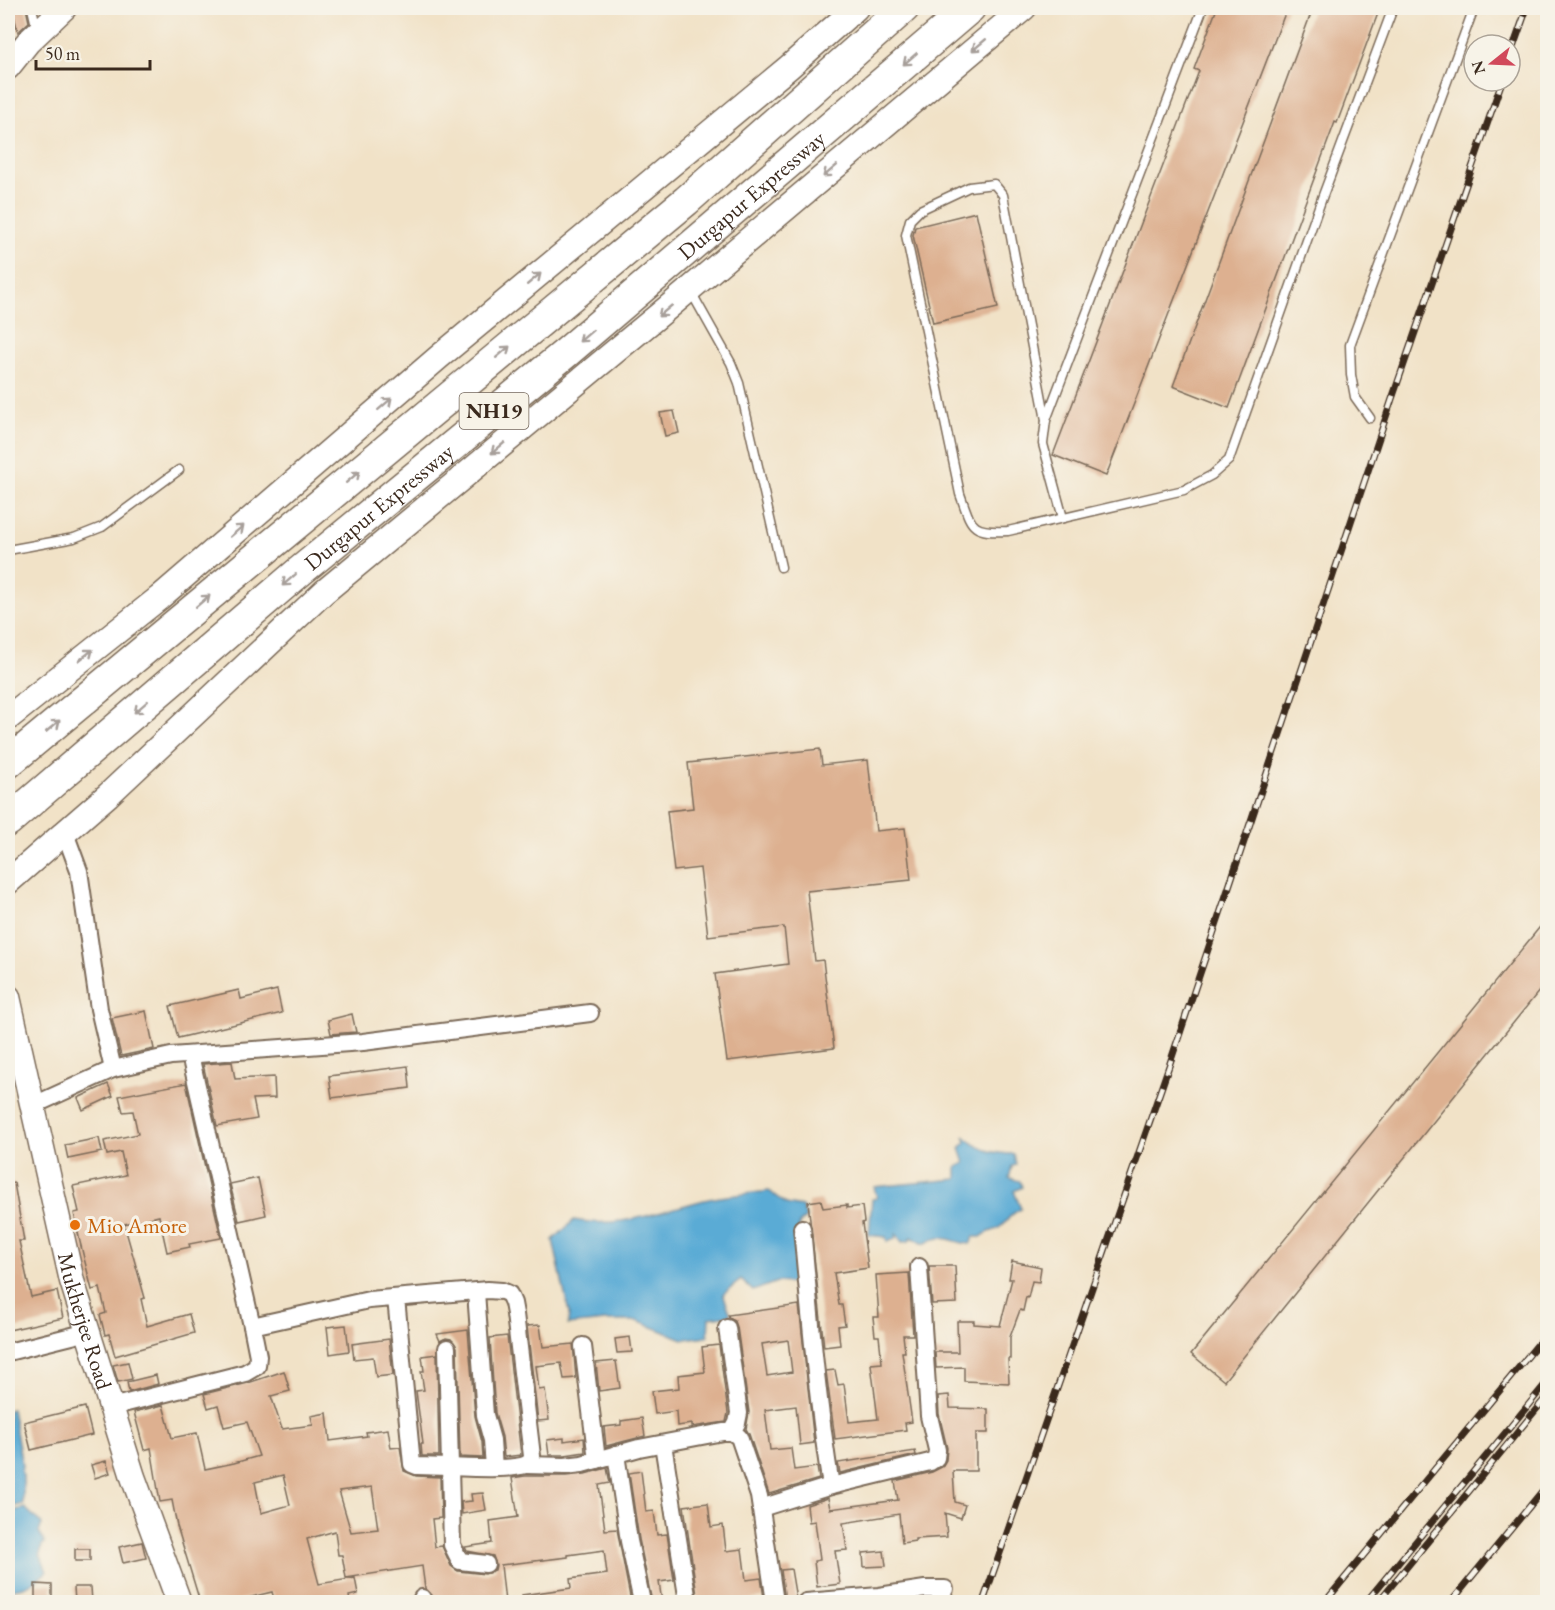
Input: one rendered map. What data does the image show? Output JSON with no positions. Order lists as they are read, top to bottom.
{
  "streets": {
    "highway": ["Durgapur Expressway", "NH19"],
    "street": ["Mukherjee Road"]
  },
  "places": ["Mio Amore"],
  "scale_bar": "50 m",
  "north": "left"
}
